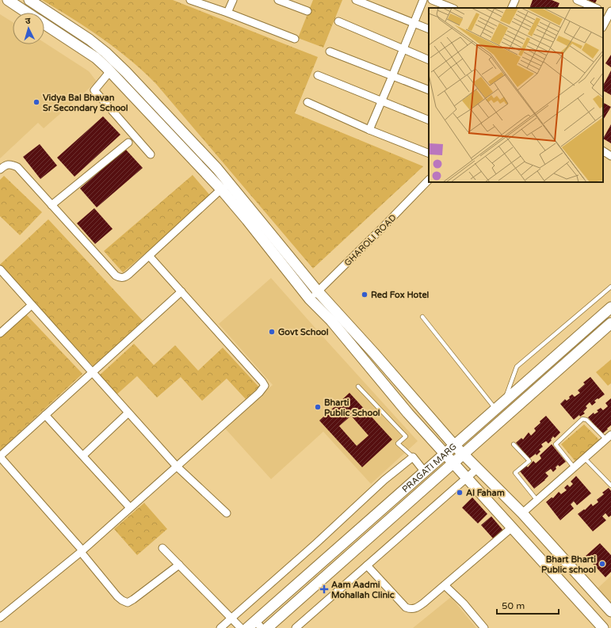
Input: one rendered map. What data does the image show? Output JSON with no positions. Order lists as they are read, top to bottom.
{
  "streets": {
    "street": ["GHAROLI ROAD", "PRAGATI MARG"]
  },
  "places": {
    "other": [
      "Vidya Bal Bhavan Sr Secondary School",
      "Red Fox Hotel",
      "Govt School",
      "Bharti Public School",
      "Al Faham",
      "Bhart Bharti Public school"
    ],
    "health": ["Aam Aadmi Mohallah Clinic"]
  },
  "scale_bar": "50 m",
  "north": "top"
}
